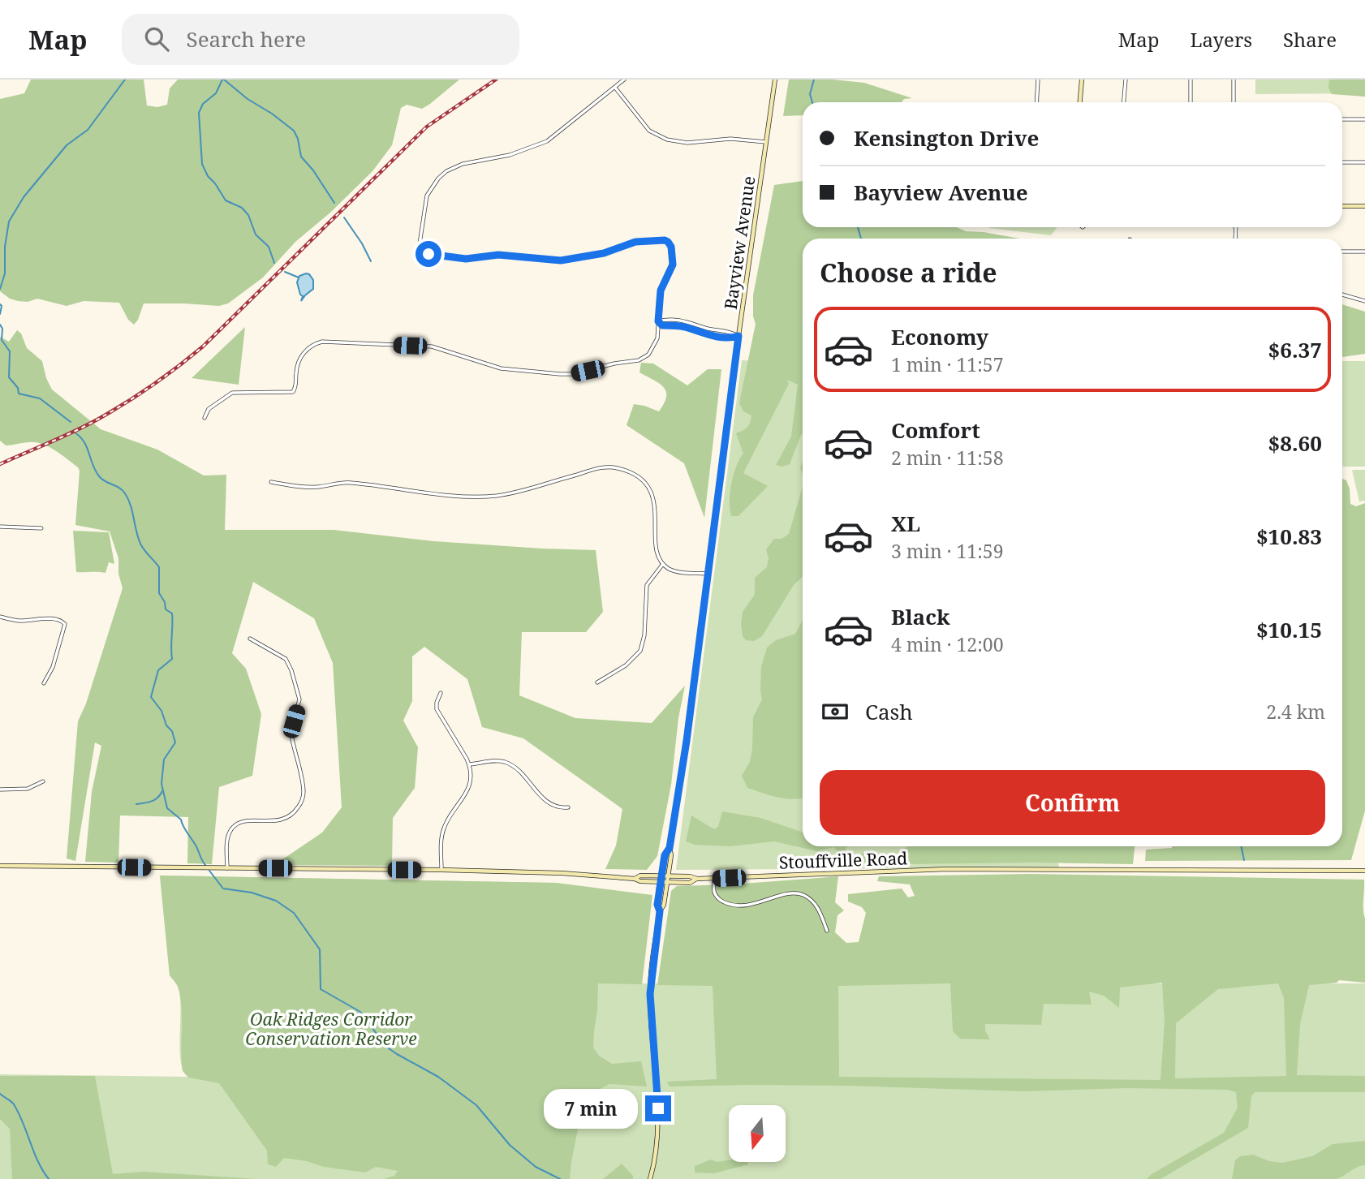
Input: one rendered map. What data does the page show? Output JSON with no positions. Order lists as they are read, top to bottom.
{
  "streets": {
    "main road": ["Bayview Avenue", "Stouffville Road"]
  },
  "crossings": [
    ["Bayview Avenue", "Stouffville Road"]
  ],
  "parks": ["Oak Ridges Corridor Conservation Reserve"],
  "north": "bottom",
  "page": {
    "header": "Map",
    "search": "Search here",
    "nav": ["Map", "Layers", "Share"],
    "banner": ["Kensington Drive", "Bayview Avenue"],
    "heading": "Choose a ride",
    "list": [
      {
        "name": "Economy",
        "note": "1 min · 11:57",
        "value": "$6.37"
      },
      {
        "name": "Comfort",
        "note": "2 min · 11:58",
        "value": "$8.60"
      },
      {
        "name": "XL",
        "note": "3 min · 11:59",
        "value": "$10.83"
      },
      {
        "name": "Black",
        "note": "4 min · 12:00",
        "value": "$10.15"
      }
    ],
    "pay": ["Cash", "2.4 km"],
    "buttons": "Confirm",
    "bubble": "7 min"
  }
}
